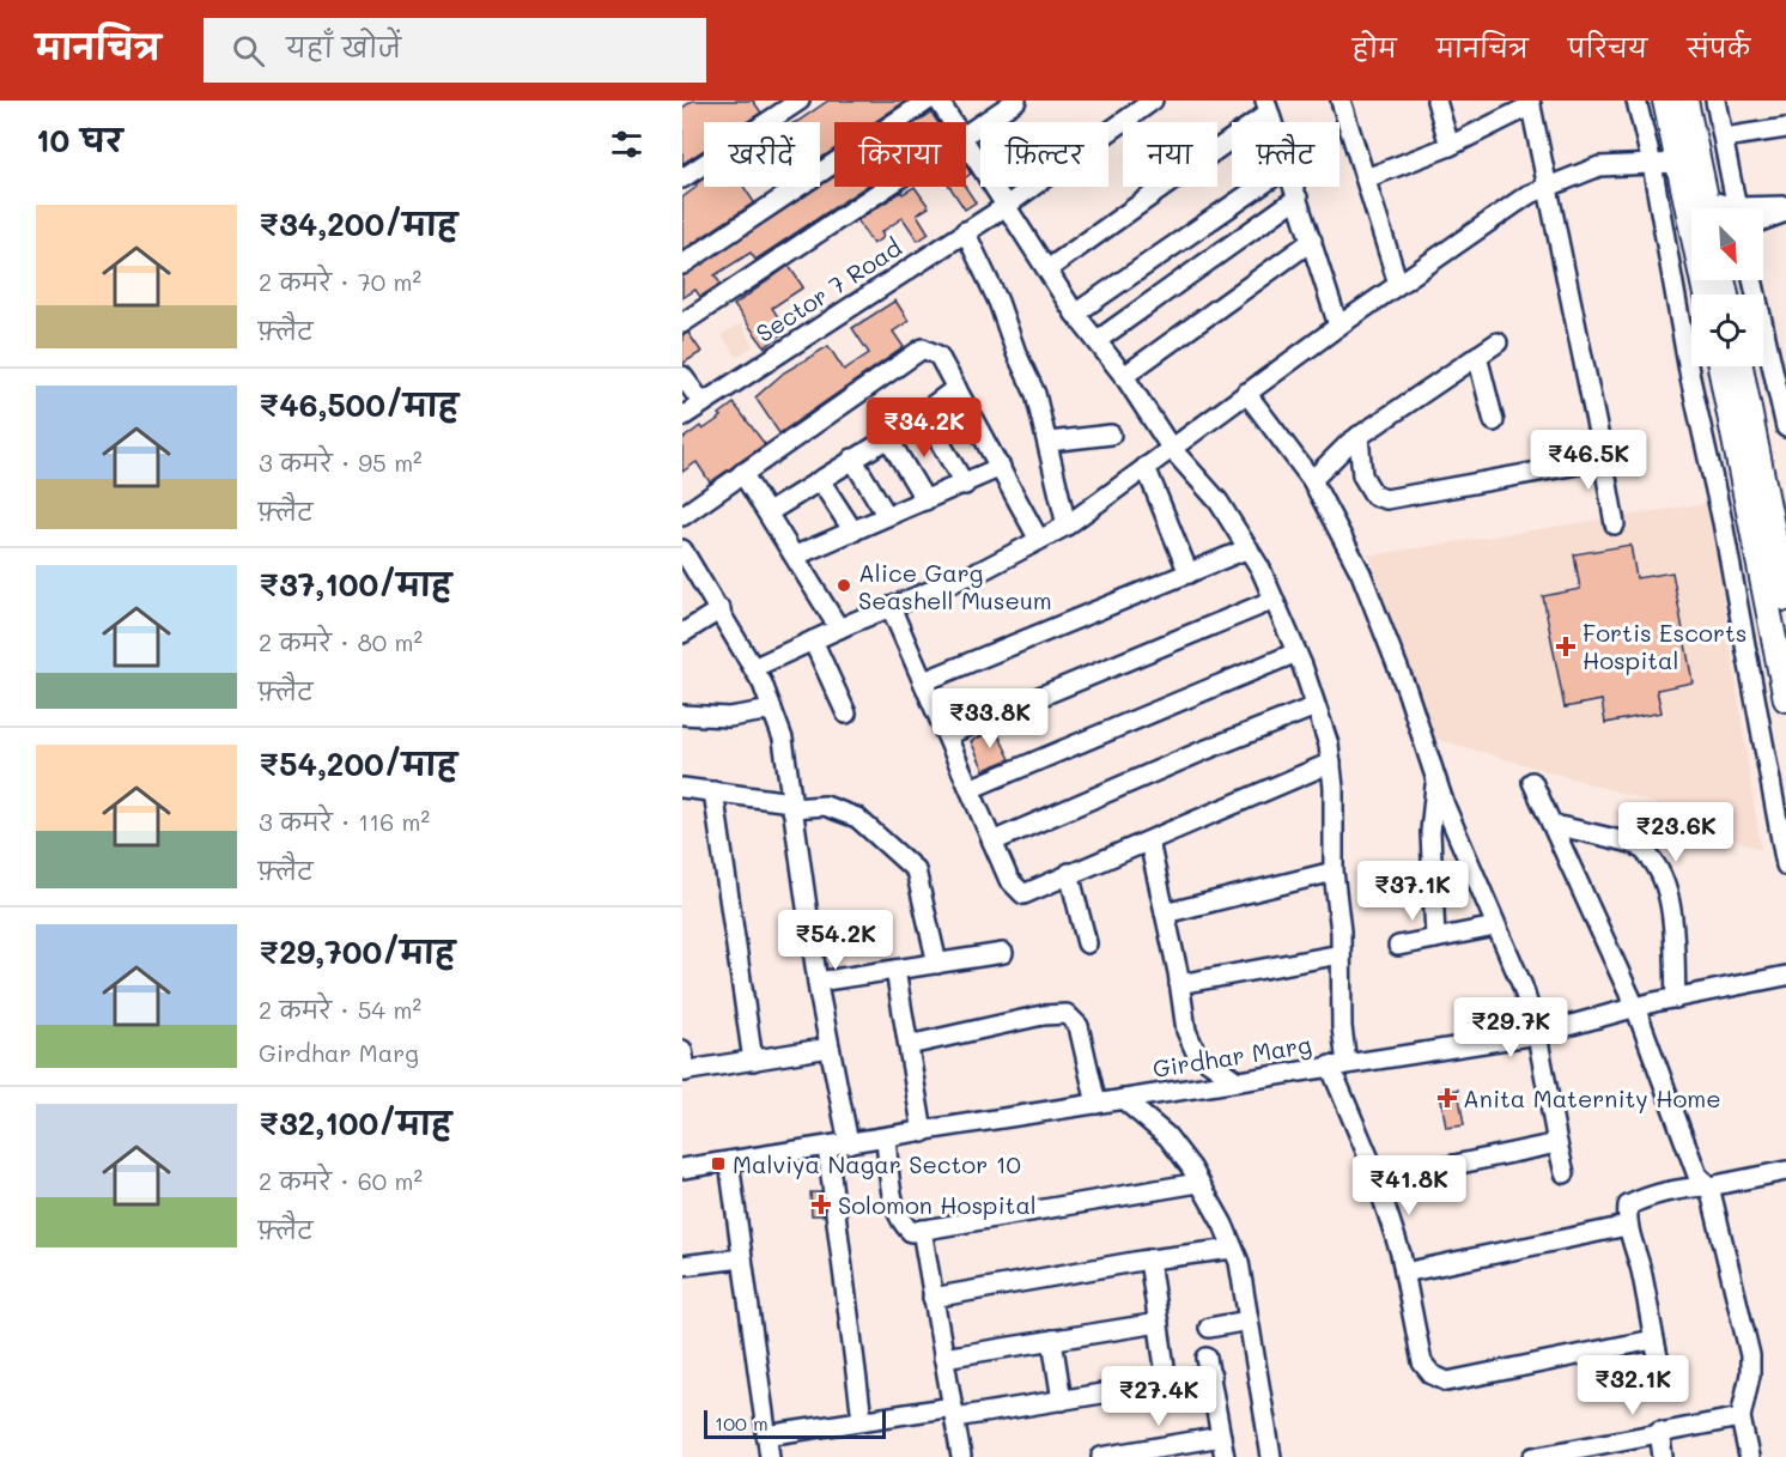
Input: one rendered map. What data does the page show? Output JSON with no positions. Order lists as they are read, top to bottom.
{
  "streets": {
    "street": ["Sector 7 Road", "Girdhar Marg"]
  },
  "places": {
    "other": ["Alice Garg Seashell Museum"],
    "health": ["Fortis Escorts Hospital", "Anita Maternity Home", "Solomon Hospital"],
    "transit": ["Malviya Nagar Sector 10"]
  },
  "scale_bar": "100 m",
  "north": "bottom right",
  "page": {
    "header": "मानचित्र",
    "search": "यहाँ खोजें",
    "nav": [
      "होम",
      "मानचित्र",
      "परिचय",
      "संपर्क"
    ],
    "heading": "10 घर",
    "chip": [
      "खरीदें",
      "किराया",
      "फ़िल्टर",
      "नया",
      "फ़्लैट"
    ],
    "list": [
      {
        "name": "₹34,200/माह",
        "note": "2 कमरे · 70 m² · फ़्लैट"
      },
      {
        "name": "₹46,500/माह",
        "note": "3 कमरे · 95 m² · फ़्लैट"
      },
      {
        "name": "₹37,100/माह",
        "note": "2 कमरे · 80 m² · फ़्लैट"
      },
      {
        "name": "₹54,200/माह",
        "note": "3 कमरे · 116 m² · फ़्लैट"
      },
      {
        "name": "₹29,700/माह",
        "note": "2 कमरे · 54 m² · Girdhar Marg"
      },
      {
        "name": "₹32,100/माह",
        "note": "2 कमरे · 60 m² · फ़्लैट"
      }
    ],
    "price": [
      "₹34.2K",
      "₹46.5K",
      "₹33.8K",
      "₹23.6K",
      "₹37.1K",
      "₹54.2K",
      "₹29.7K",
      "₹41.8K",
      "₹32.1K",
      "₹27.4K"
    ],
    "scale": "100 m"
  }
}
